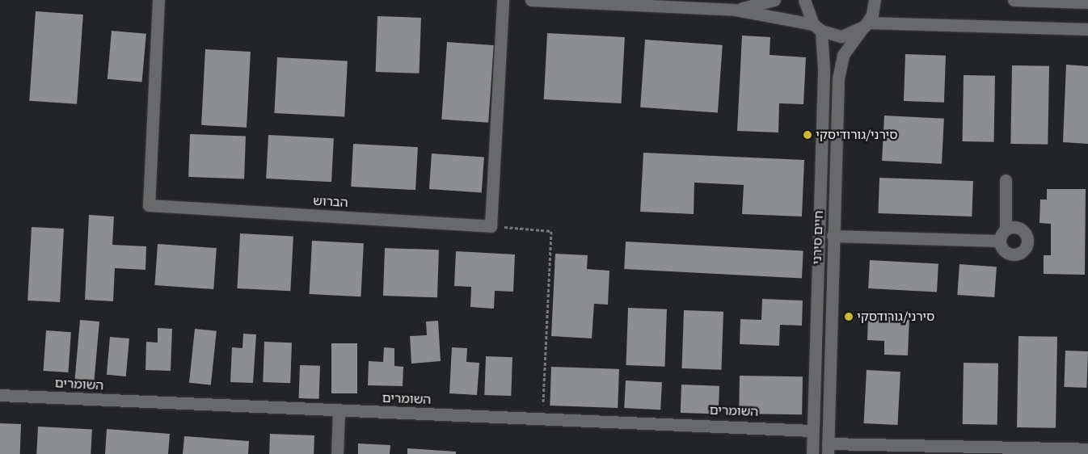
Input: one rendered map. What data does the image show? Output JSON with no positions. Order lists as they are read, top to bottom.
{
  "streets": {
    "street": ["הברוש", "חיים סירני", "השומרים"]
  },
  "crossings": [
    ["חיים סירני", "השומרים"]
  ],
  "places": ["סירני/גורודיסקי", "סירני/גורודסקי"]
}
